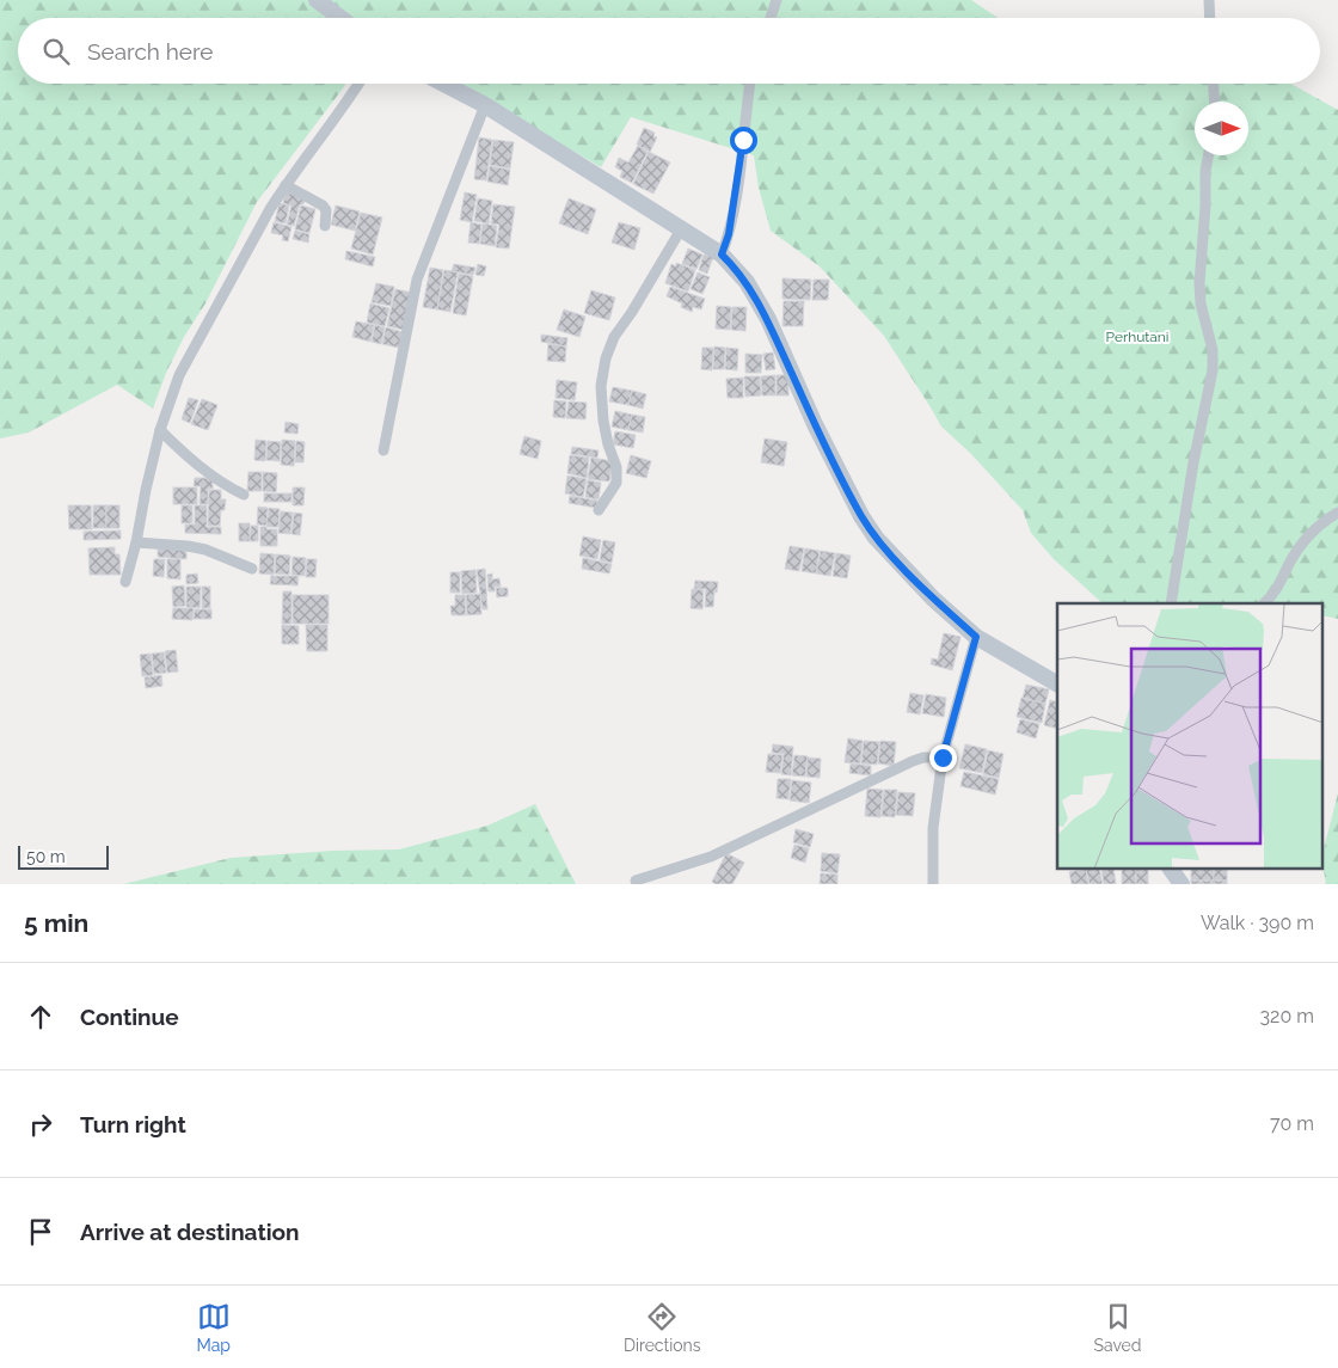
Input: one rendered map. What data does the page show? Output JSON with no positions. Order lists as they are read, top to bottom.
{
  "parks": ["Perhutani"],
  "scale_bar": "50 m",
  "north": "right",
  "page": {
    "search": "Search here",
    "scale": "50 m",
    "heading": ["5 min", "Walk · 390 m"],
    "list": [
      ["Continue", "320 m"],
      ["Turn right", "70 m"],
      "Arrive at destination"
    ],
    "nav": ["Map", "Directions", "Saved"]
  }
}
